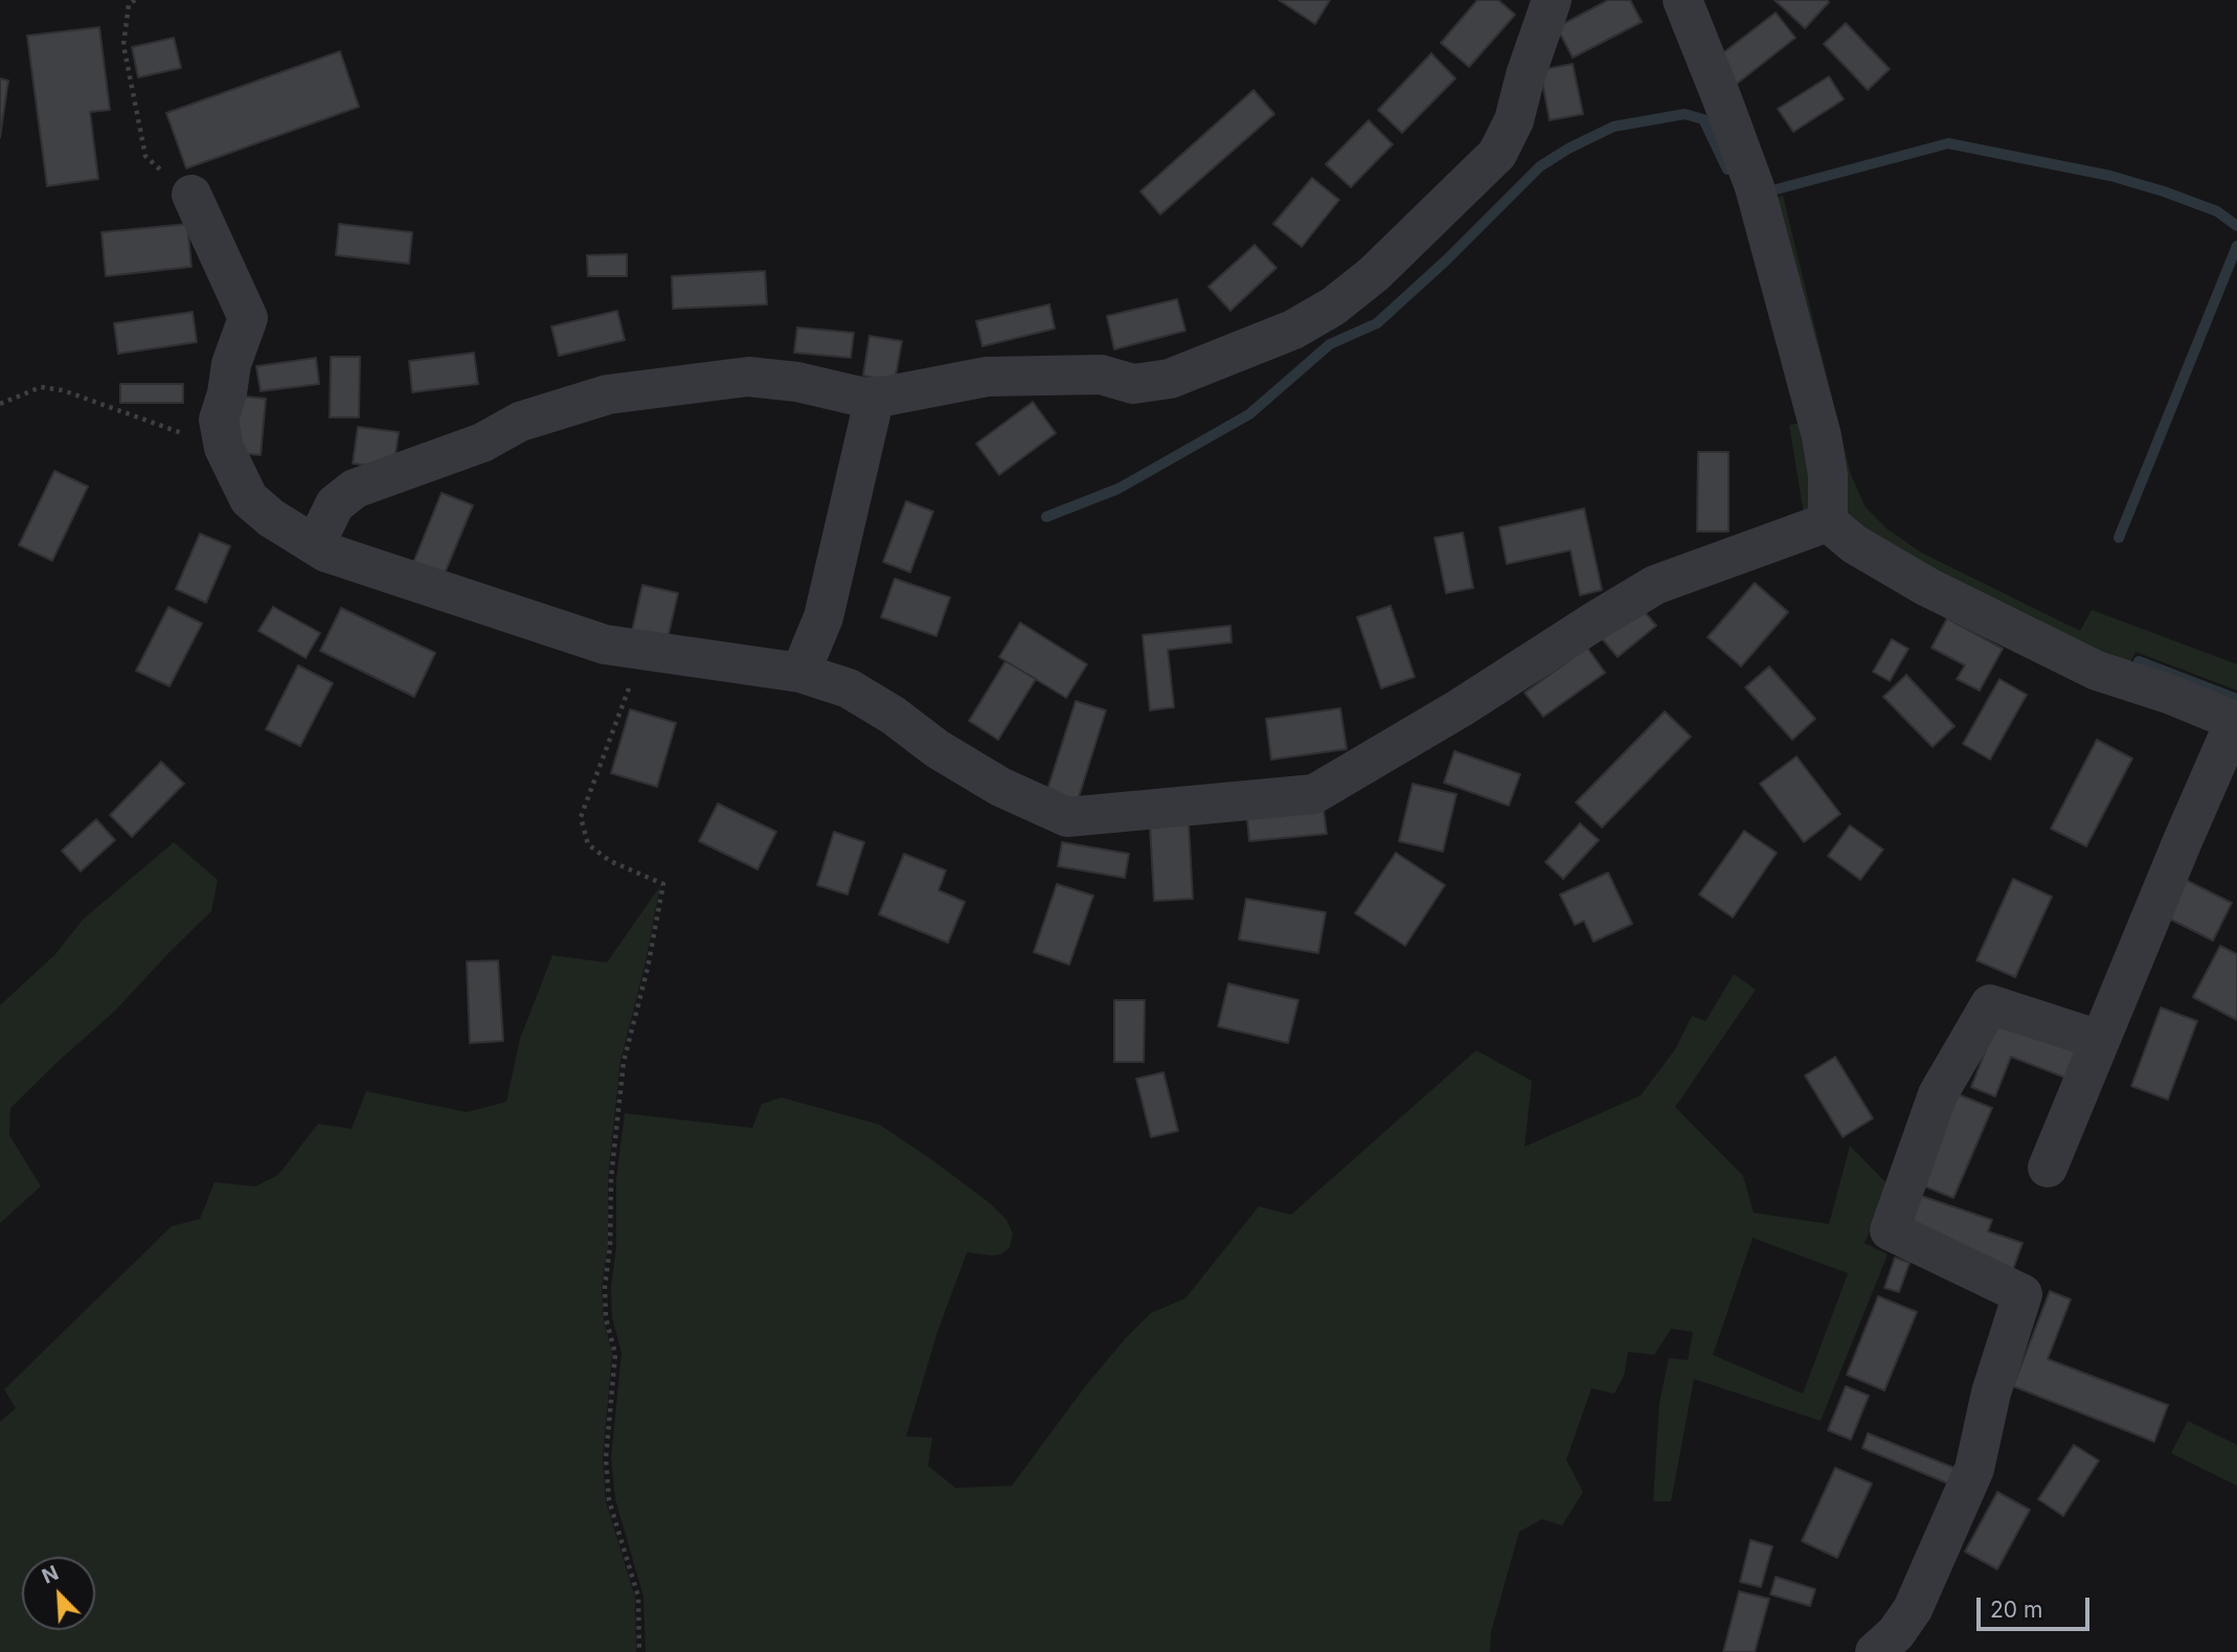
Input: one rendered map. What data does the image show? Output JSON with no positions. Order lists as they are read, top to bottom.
{
  "scale_bar": "20 m",
  "north": "top left"
}
